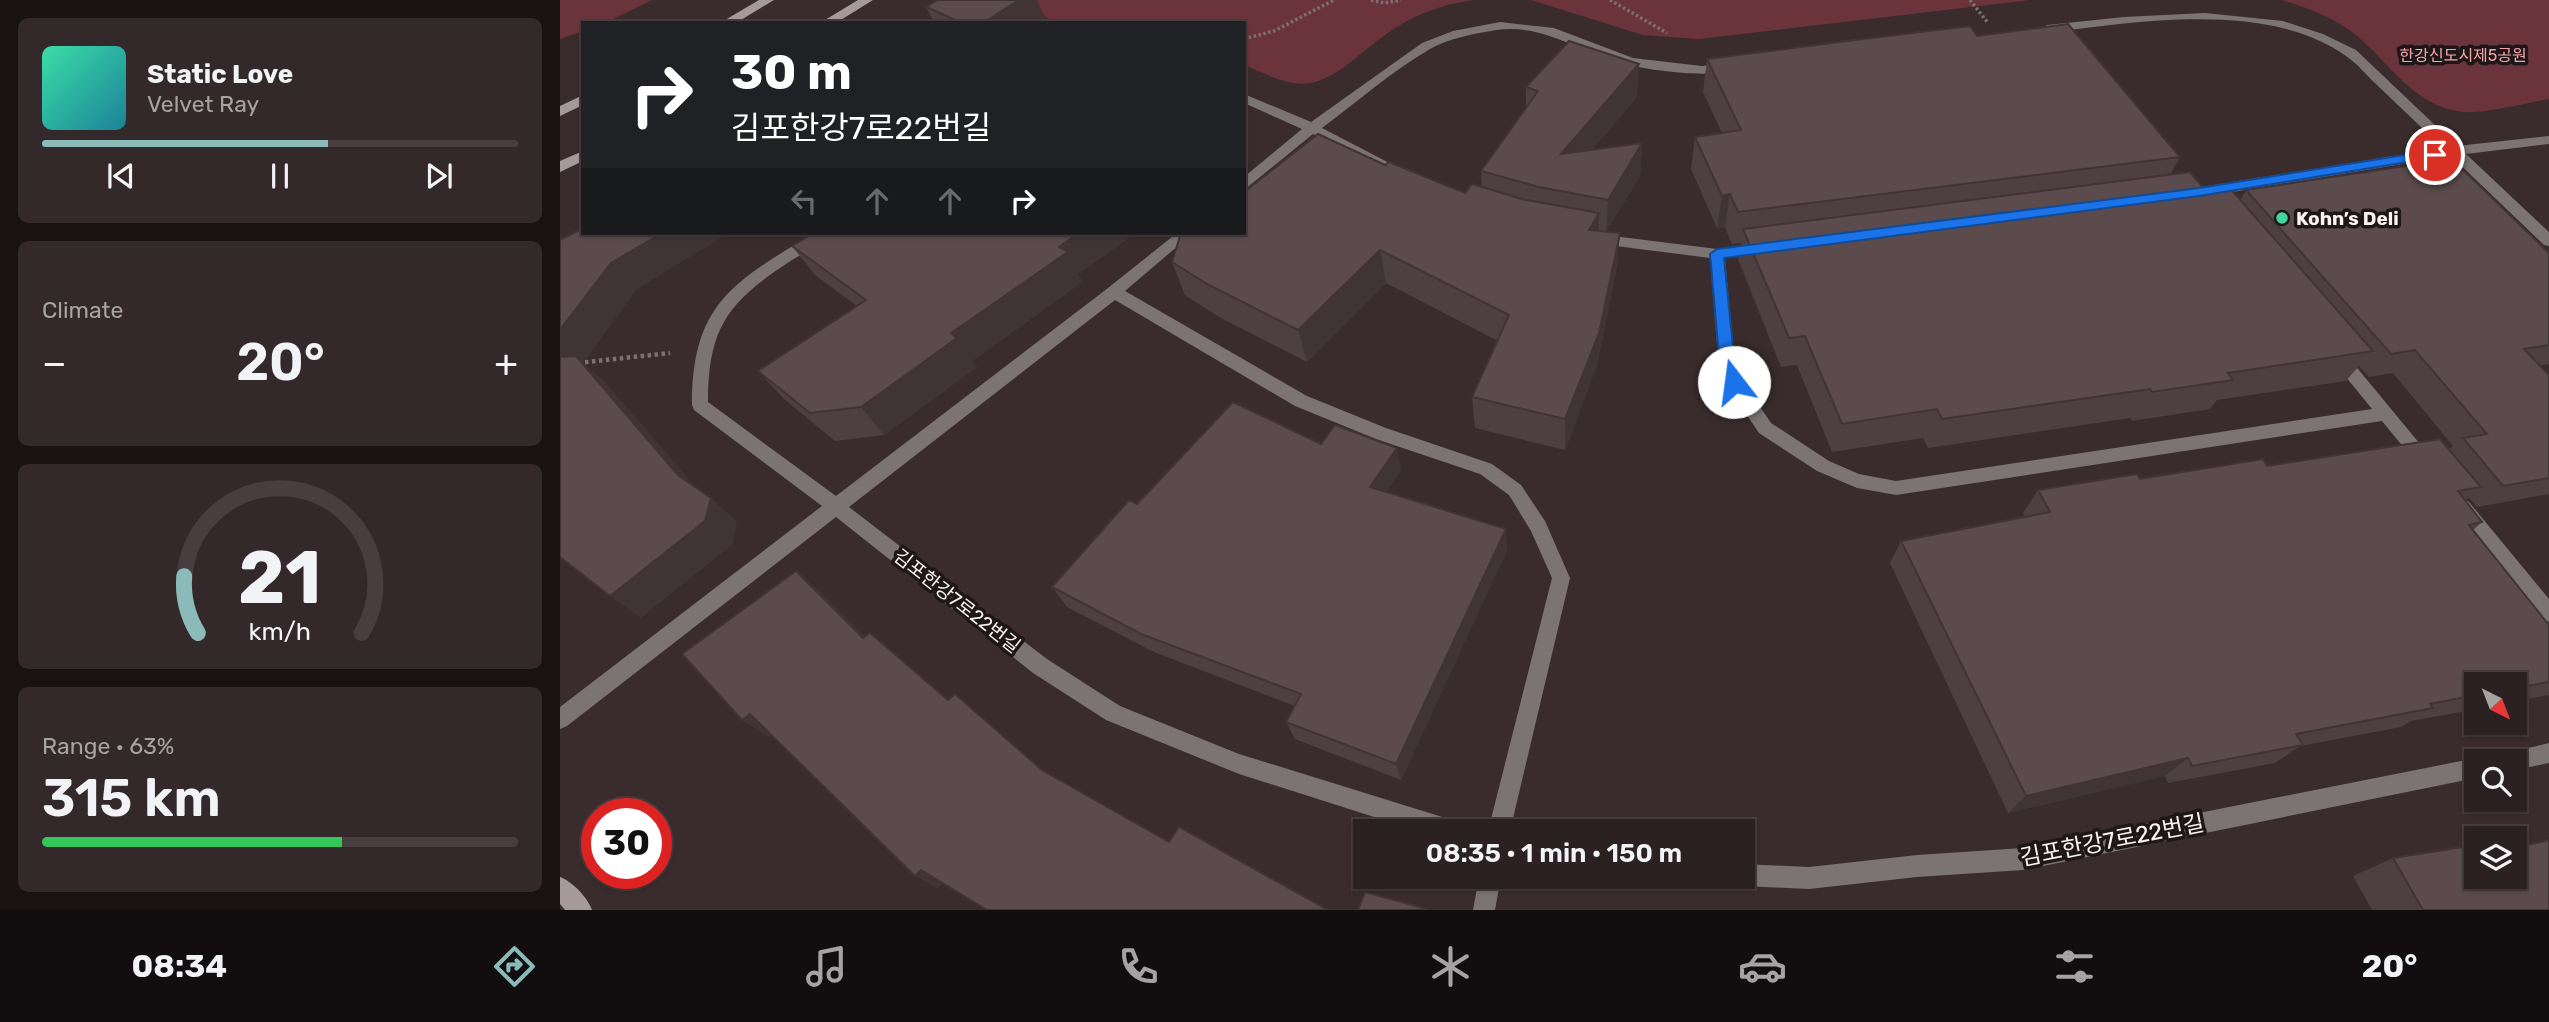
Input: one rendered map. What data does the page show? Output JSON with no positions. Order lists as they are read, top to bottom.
{
  "streets": {
    "street": ["김포한강7로22번길"]
  },
  "parks": ["한강신도시제5공원"],
  "places": ["Kohn’s Deli"],
  "north": "bottom right",
  "page": {
    "turn": ["30 m", "김포한강7로22번길"],
    "song": ["Static Love", "Velvet Ray"],
    "tile": [
      "Climate",
      ["Range · 63%", "315 km"]
    ],
    "heat": ["−", "20°", "+"],
    "limit": "30",
    "trip": "08:35 · 1 min · 150 m",
    "tabs": ["08:34", "20°"],
    "gauge": ["21", "km/h"]
  }
}
